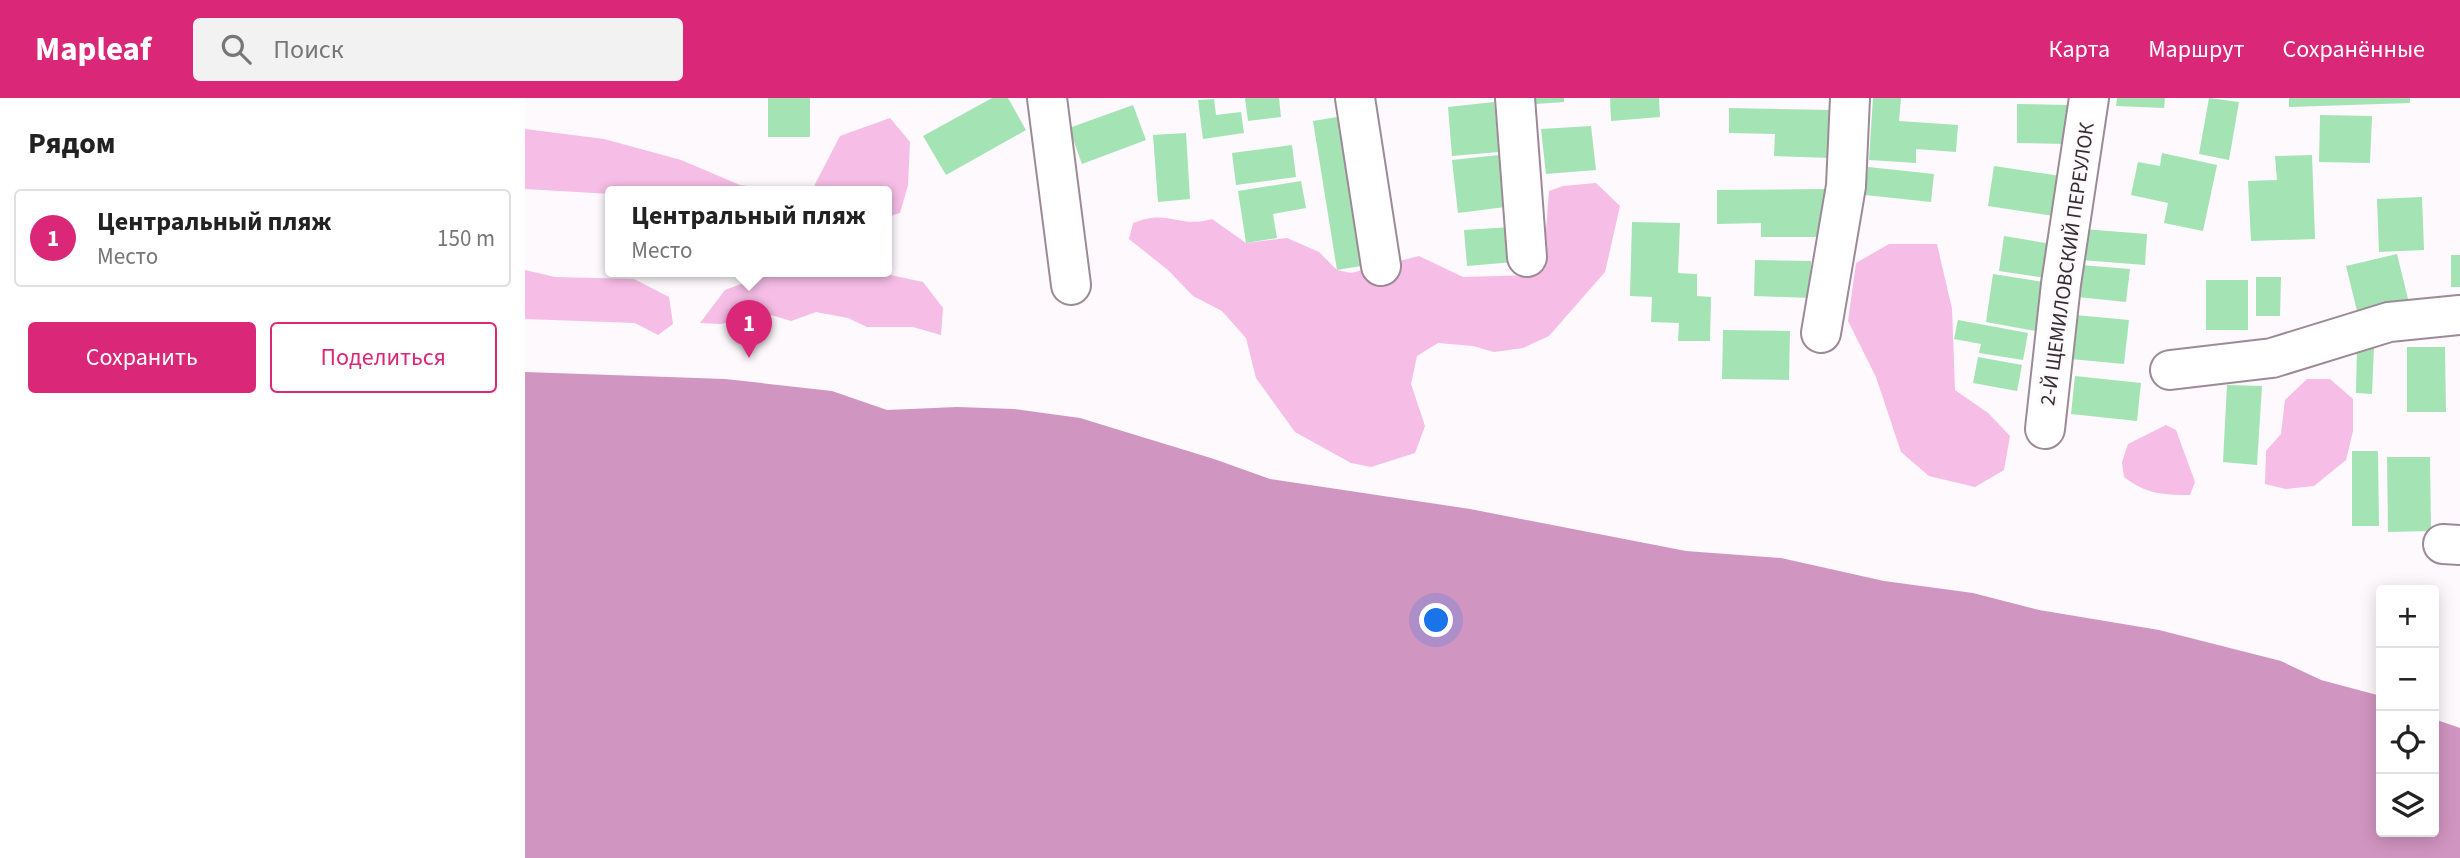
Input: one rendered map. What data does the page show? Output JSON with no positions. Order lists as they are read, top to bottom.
{
  "streets": {
    "street": ["2-Й ЩЕМИЛОВСКИЙ ПЕРЕУЛОК"]
  },
  "page": {
    "header": "Mapleaf",
    "search": "Поиск",
    "nav": ["Карта", "Маршрут", "Сохранённые"],
    "heading": "Рядом",
    "popup": ["Центральный пляж", "Место"],
    "list": [
      {
        "mark": "1",
        "name": "Центральный пляж",
        "note": "Место",
        "value": "150 m"
      }
    ],
    "pins": "1",
    "buttons": ["Сохранить", "Поделиться"],
    "map_buttons": ["+", "−"]
  }
}
